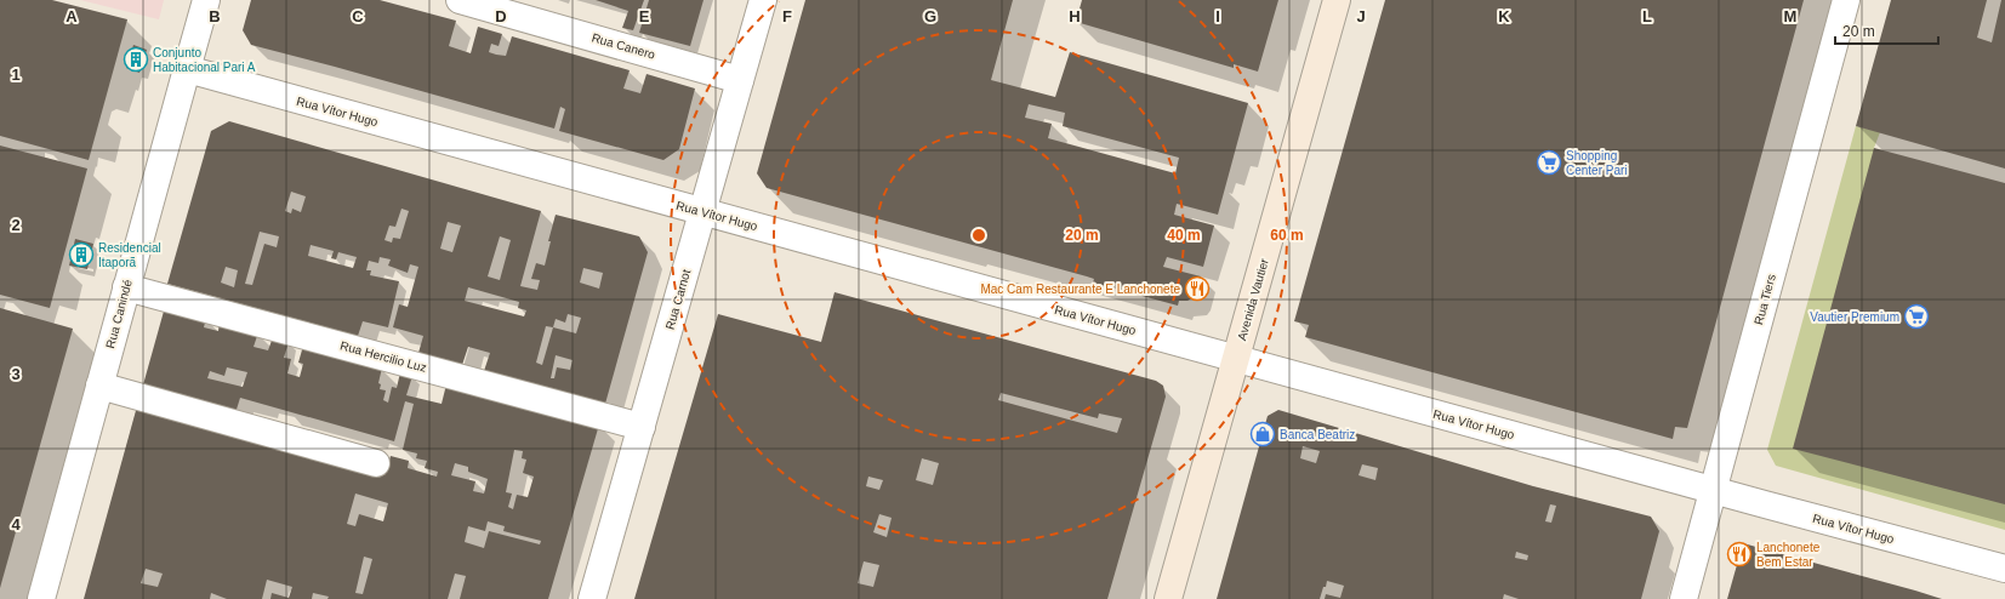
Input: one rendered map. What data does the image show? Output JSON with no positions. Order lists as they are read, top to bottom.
{
  "streets": {
    "main road": ["Avenida Vautier"],
    "street": [
      "Rua Canero",
      "Rua Vítor Hugo",
      "Rua Carnot",
      "Rua Tiers",
      "Rua Canindé",
      "Rua Hercilio Luz"
    ]
  },
  "crossings": [
    ["Rua Canero", "Rua Carnot"],
    ["Rua Vítor Hugo", "Rua Carnot"],
    ["Rua Vítor Hugo", "Avenida Vautier"],
    ["Rua Vítor Hugo", "Rua Tiers"],
    ["Rua Vítor Hugo", "Rua Canindé"],
    ["Rua Carnot", "Rua Hercilio Luz"],
    ["Rua Canindé", "Rua Hercilio Luz"]
  ],
  "places": {
    "building": ["Conjunto Habitacional Pari A", "Residencial Itaporã"],
    "supermarket": ["Shopping Center Pari", "Vautier Premium"],
    "restaurant": ["Mac Cam Restaurante E Lanchonete", "Lanchonete Bem Estar"],
    "shop": ["Banca Beatriz"]
  },
  "scale_bar": "20 m",
  "grid": {
    "columns": [
      "A",
      "B",
      "C",
      "D",
      "E",
      "F",
      "G",
      "H",
      "I",
      "J",
      "K",
      "L",
      "M"
    ],
    "rows": [
      "1",
      "2",
      "3",
      "4"
    ]
  },
  "rings": ["20 m", "40 m", "60 m"]
}
